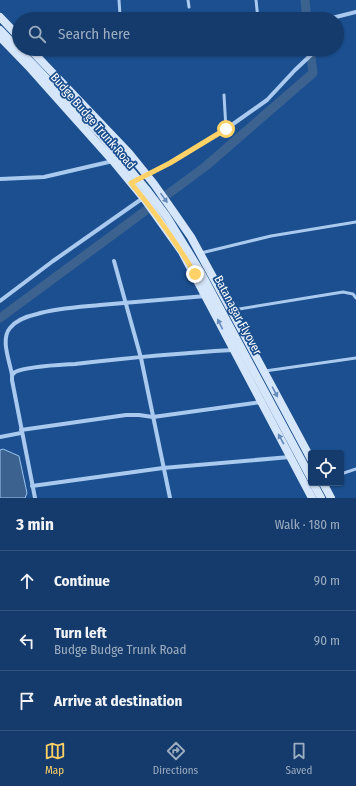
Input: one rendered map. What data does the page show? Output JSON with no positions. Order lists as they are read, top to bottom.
{
  "streets": {
    "street": ["Budge Budge Trunk Road", "Batanagar Flyover"]
  },
  "page": {
    "search": "Search here",
    "heading": ["3 min", "Walk · 180 m"],
    "list": [
      ["Continue", "90 m"],
      ["Turn left", "Budge Budge Trunk Road", "90 m"],
      "Arrive at destination"
    ],
    "nav": ["Map", "Directions", "Saved"]
  }
}
